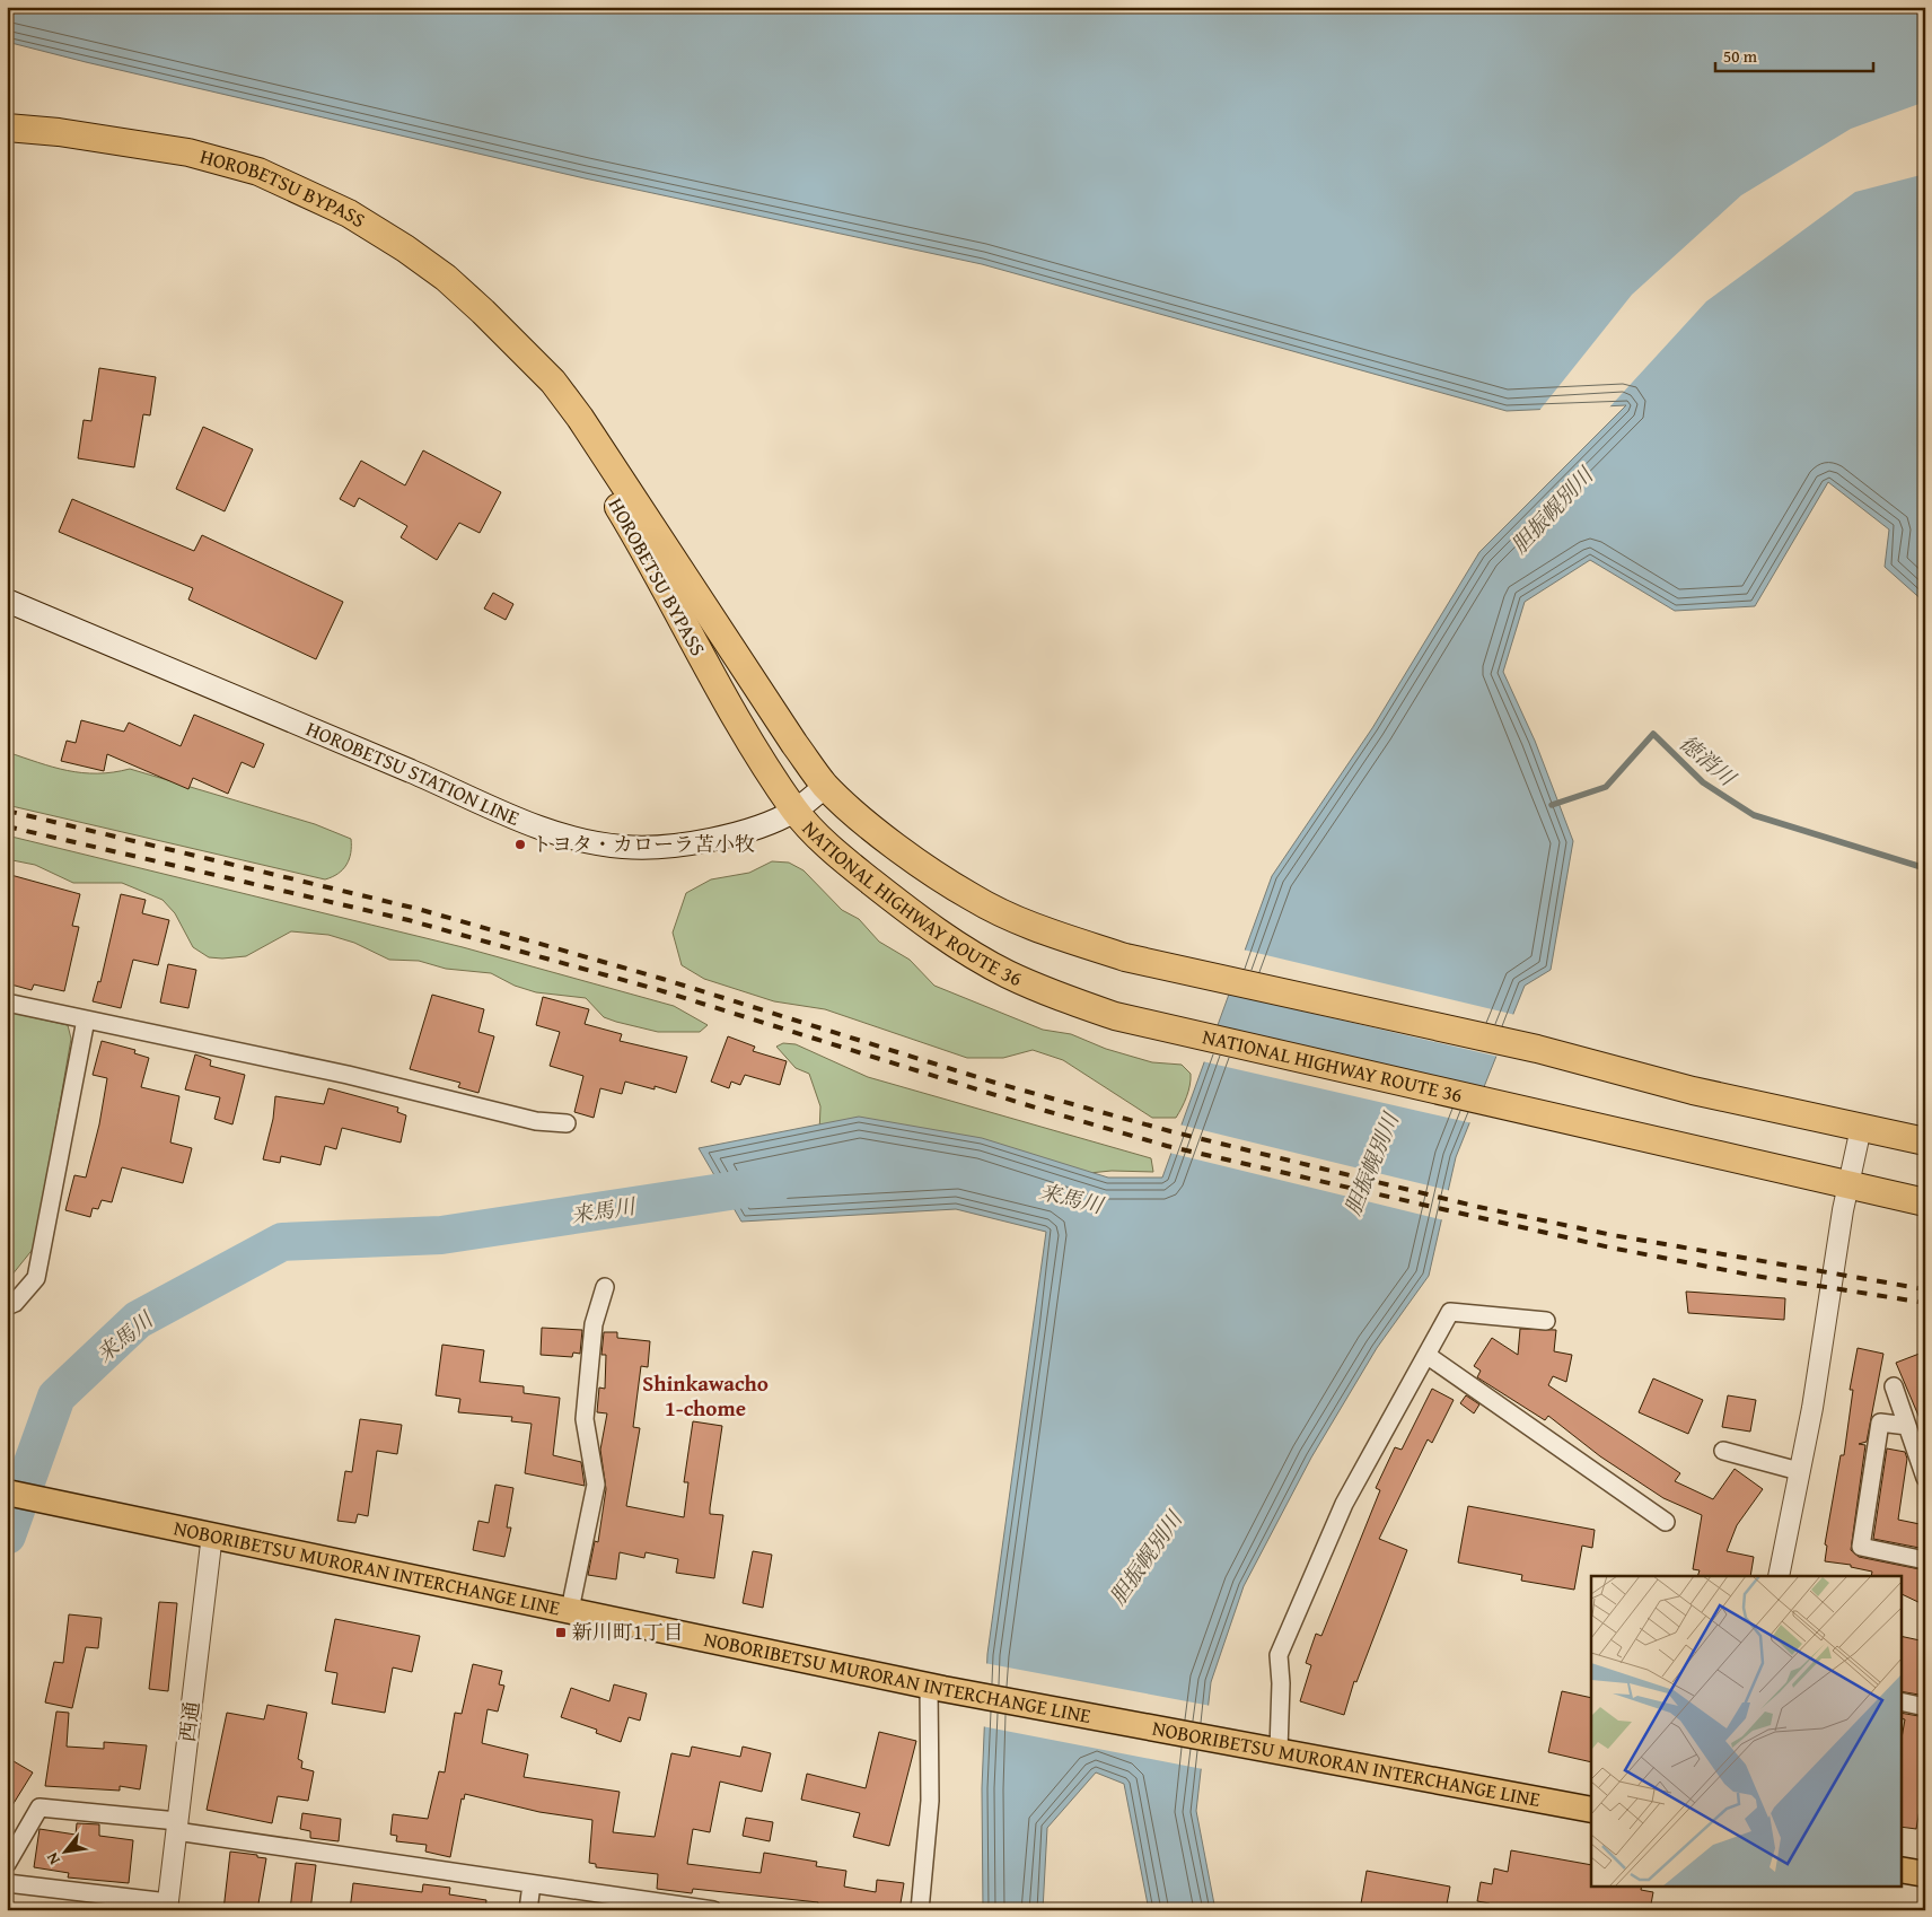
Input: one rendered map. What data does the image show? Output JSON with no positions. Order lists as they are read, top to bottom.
{
  "streets": {
    "highway": ["HOROBETSU BYPASS", "NATIONAL HIGHWAY ROUTE 36"],
    "main road": ["HOROBETSU STATION LINE", "NOBORIBETSU MURORAN INTERCHANGE LINE"],
    "street": ["西通"]
  },
  "crossings": [
    ["HOROBETSU BYPASS", "HOROBETSU STATION LINE"],
    ["HOROBETSU BYPASS", "NATIONAL HIGHWAY ROUTE 36"],
    ["HOROBETSU STATION LINE", "NATIONAL HIGHWAY ROUTE 36"],
    ["NOBORIBETSU MURORAN INTERCHANGE LINE", "西通"]
  ],
  "districts": ["Shinkawacho 1-chome"],
  "water": ["胆振幌別川", "徳消川", "来馬川"],
  "places": {
    "other": ["トヨタ・カローラ苫小牧"],
    "transit": ["新川町1丁目"]
  },
  "scale_bar": "50 m",
  "north": "bottom left"
}
